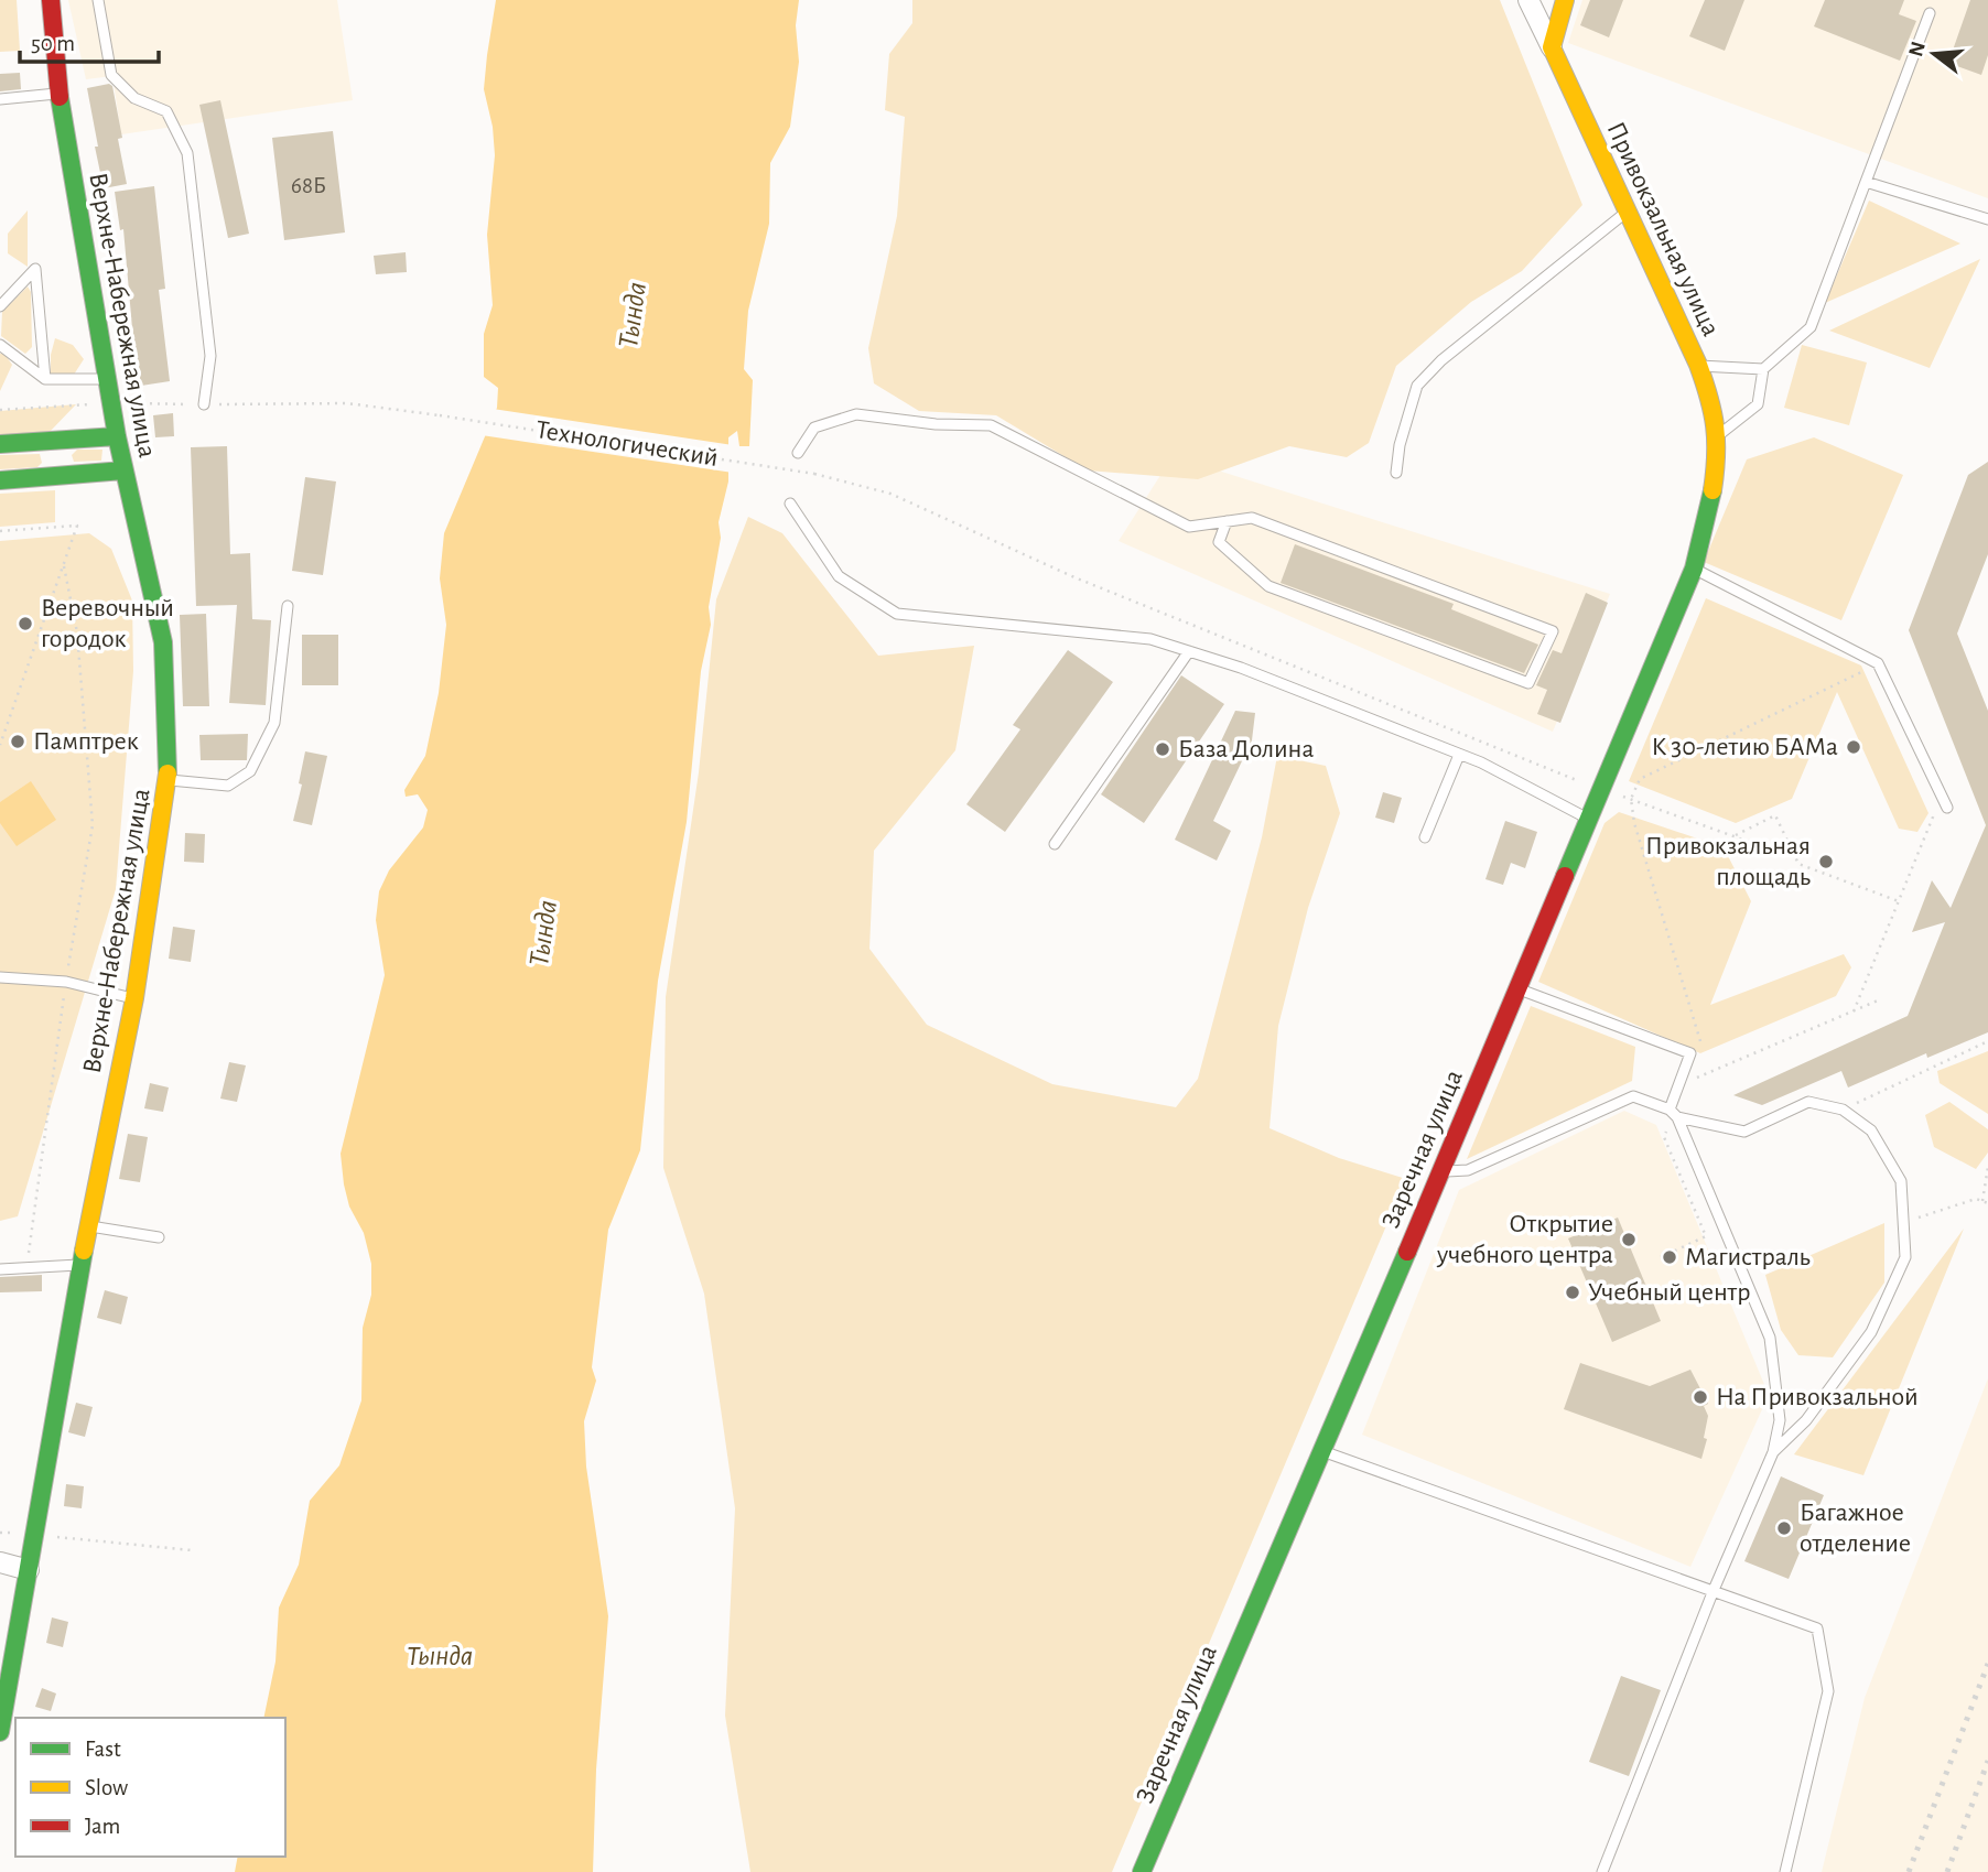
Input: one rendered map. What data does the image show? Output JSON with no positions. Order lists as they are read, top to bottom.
{
  "streets": {
    "street": ["Привокзальная улица", "Верхне-Набережная улица", "Заречная улица"],
    "path": ["Технологический"]
  },
  "crossings": [
    ["Привокзальная улица", "Заречная улица"],
    ["Верхне-Набережная улица", "Технологический"],
    ["Технологический", "Заречная улица"]
  ],
  "water": ["Тында"],
  "places": [
    "Веревочный городок",
    "Памптрек",
    "К 30-летию БАМа",
    "База Долина",
    "Привокзальная площадь",
    "Открытие учебного центра",
    "Магистраль",
    "Учебный центр",
    "На Привокзальной",
    "Багажное отделение"
  ],
  "house_numbers": ["68Б"],
  "legend": ["Fast", "Slow", "Jam"],
  "scale_bar": "50 m",
  "north": "left"
}
